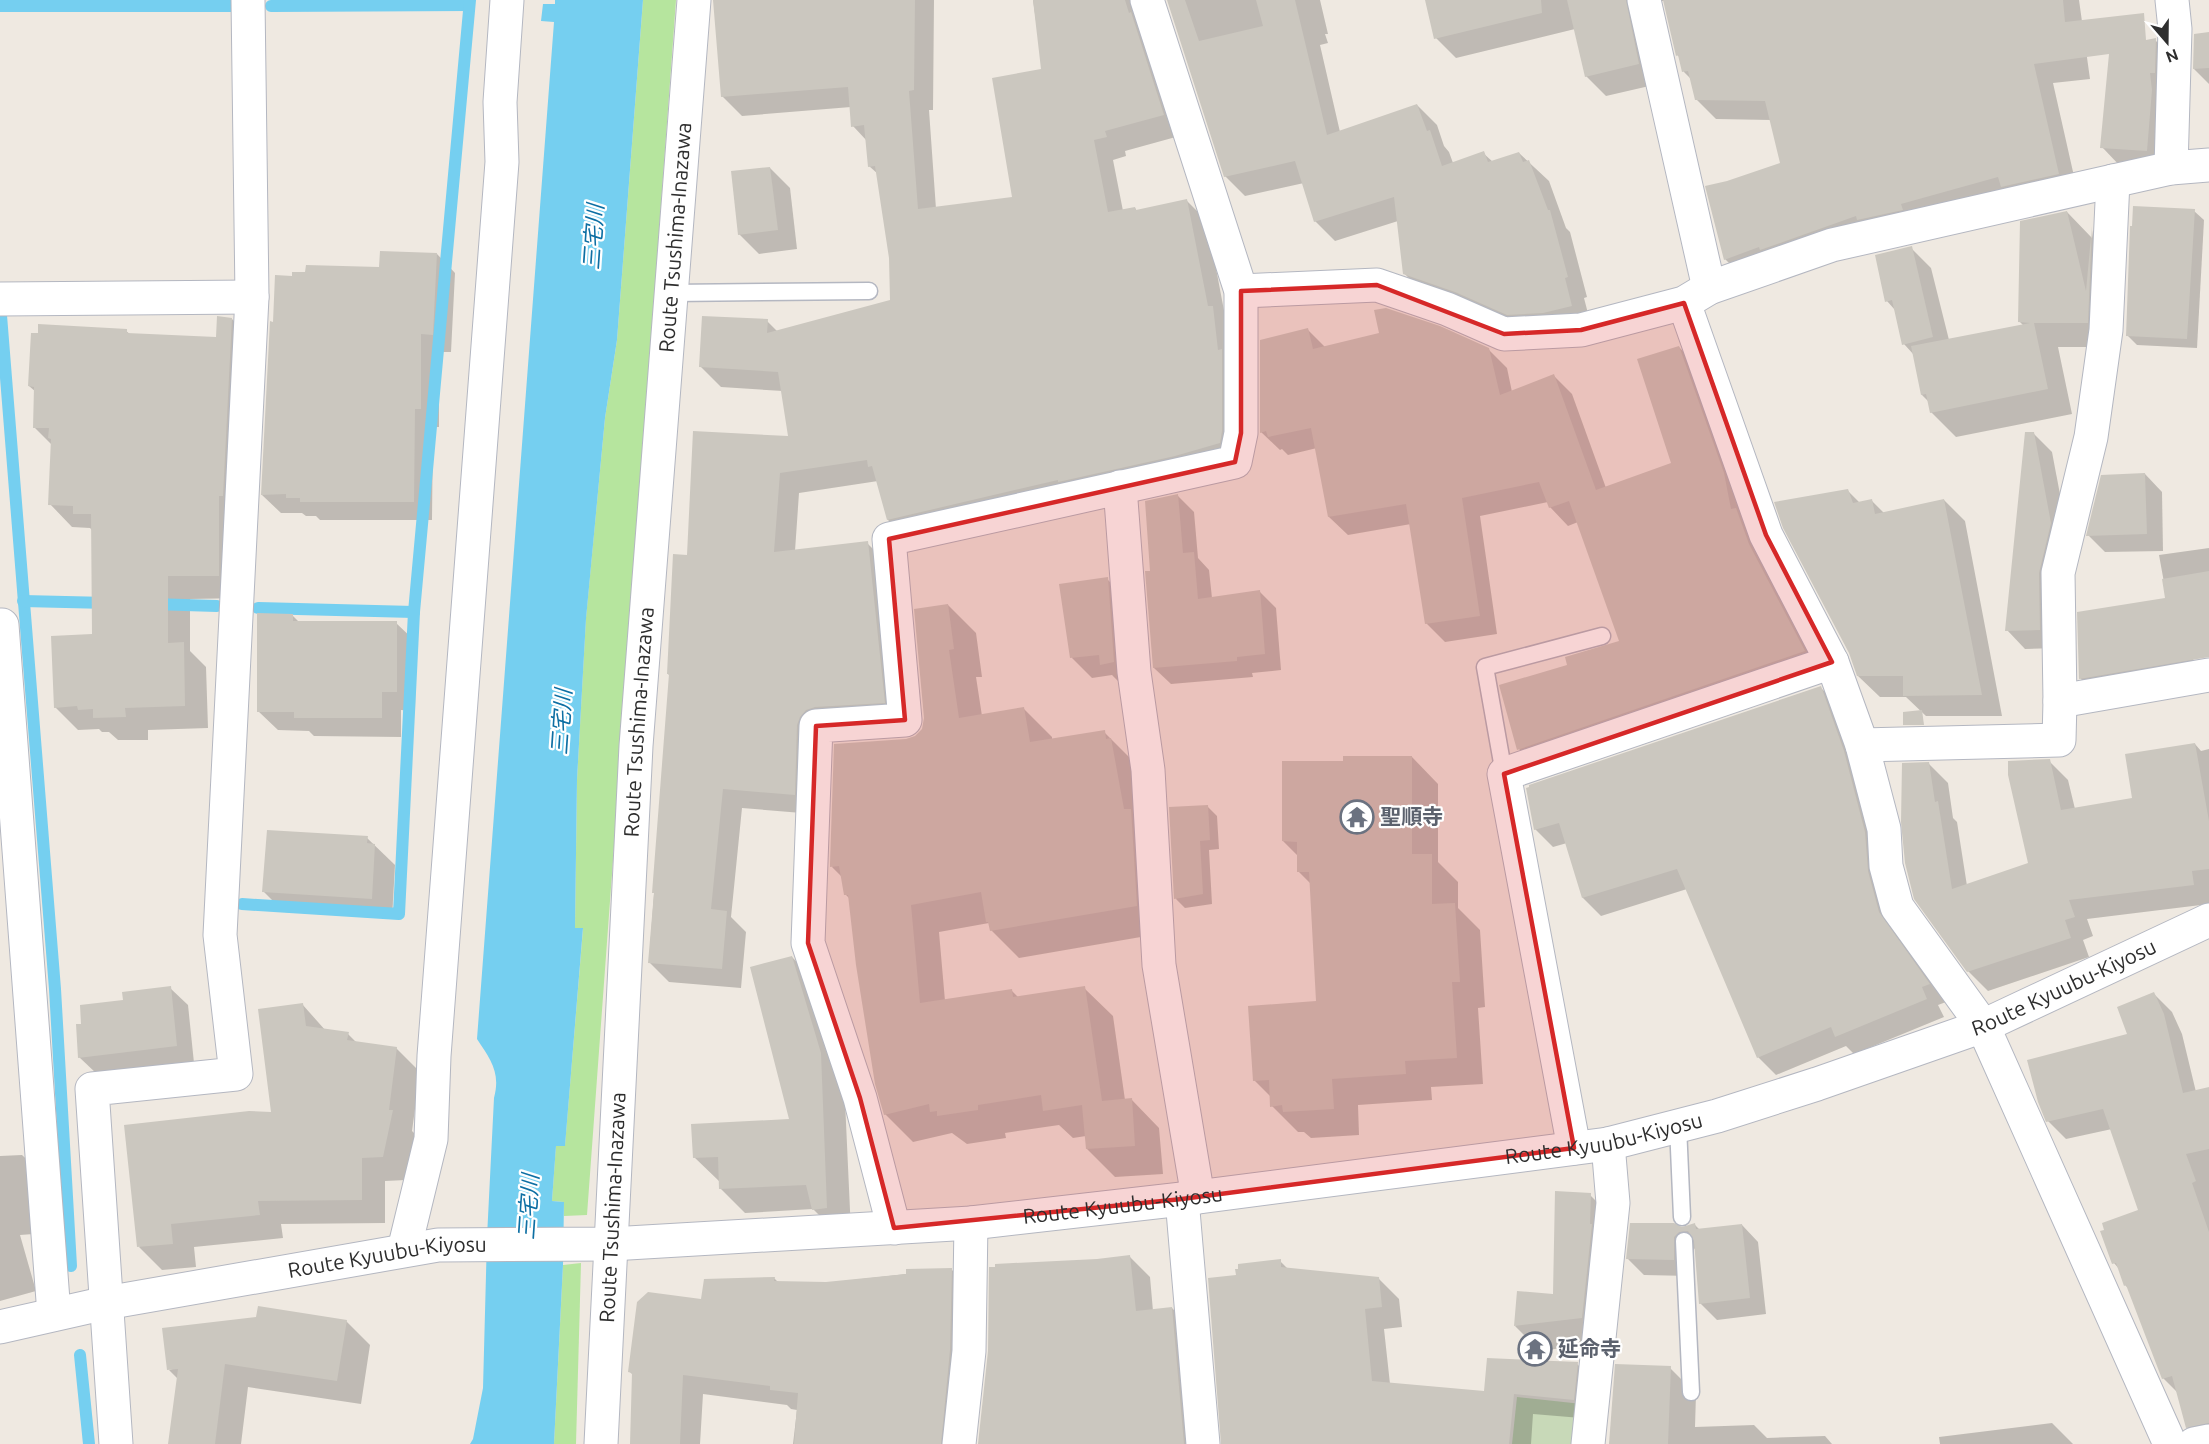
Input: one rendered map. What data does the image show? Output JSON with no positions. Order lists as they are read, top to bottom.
{
  "streets": {
    "street": ["Route Tsushima-Inazawa", "Route Kyuubu-Kiyosu"]
  },
  "crossings": [
    ["Route Tsushima-Inazawa", "Route Kyuubu-Kiyosu"]
  ],
  "water": ["三宅川"],
  "places": {
    "temple": ["聖順寺", "延命寺"]
  },
  "north": "bottom"
}
